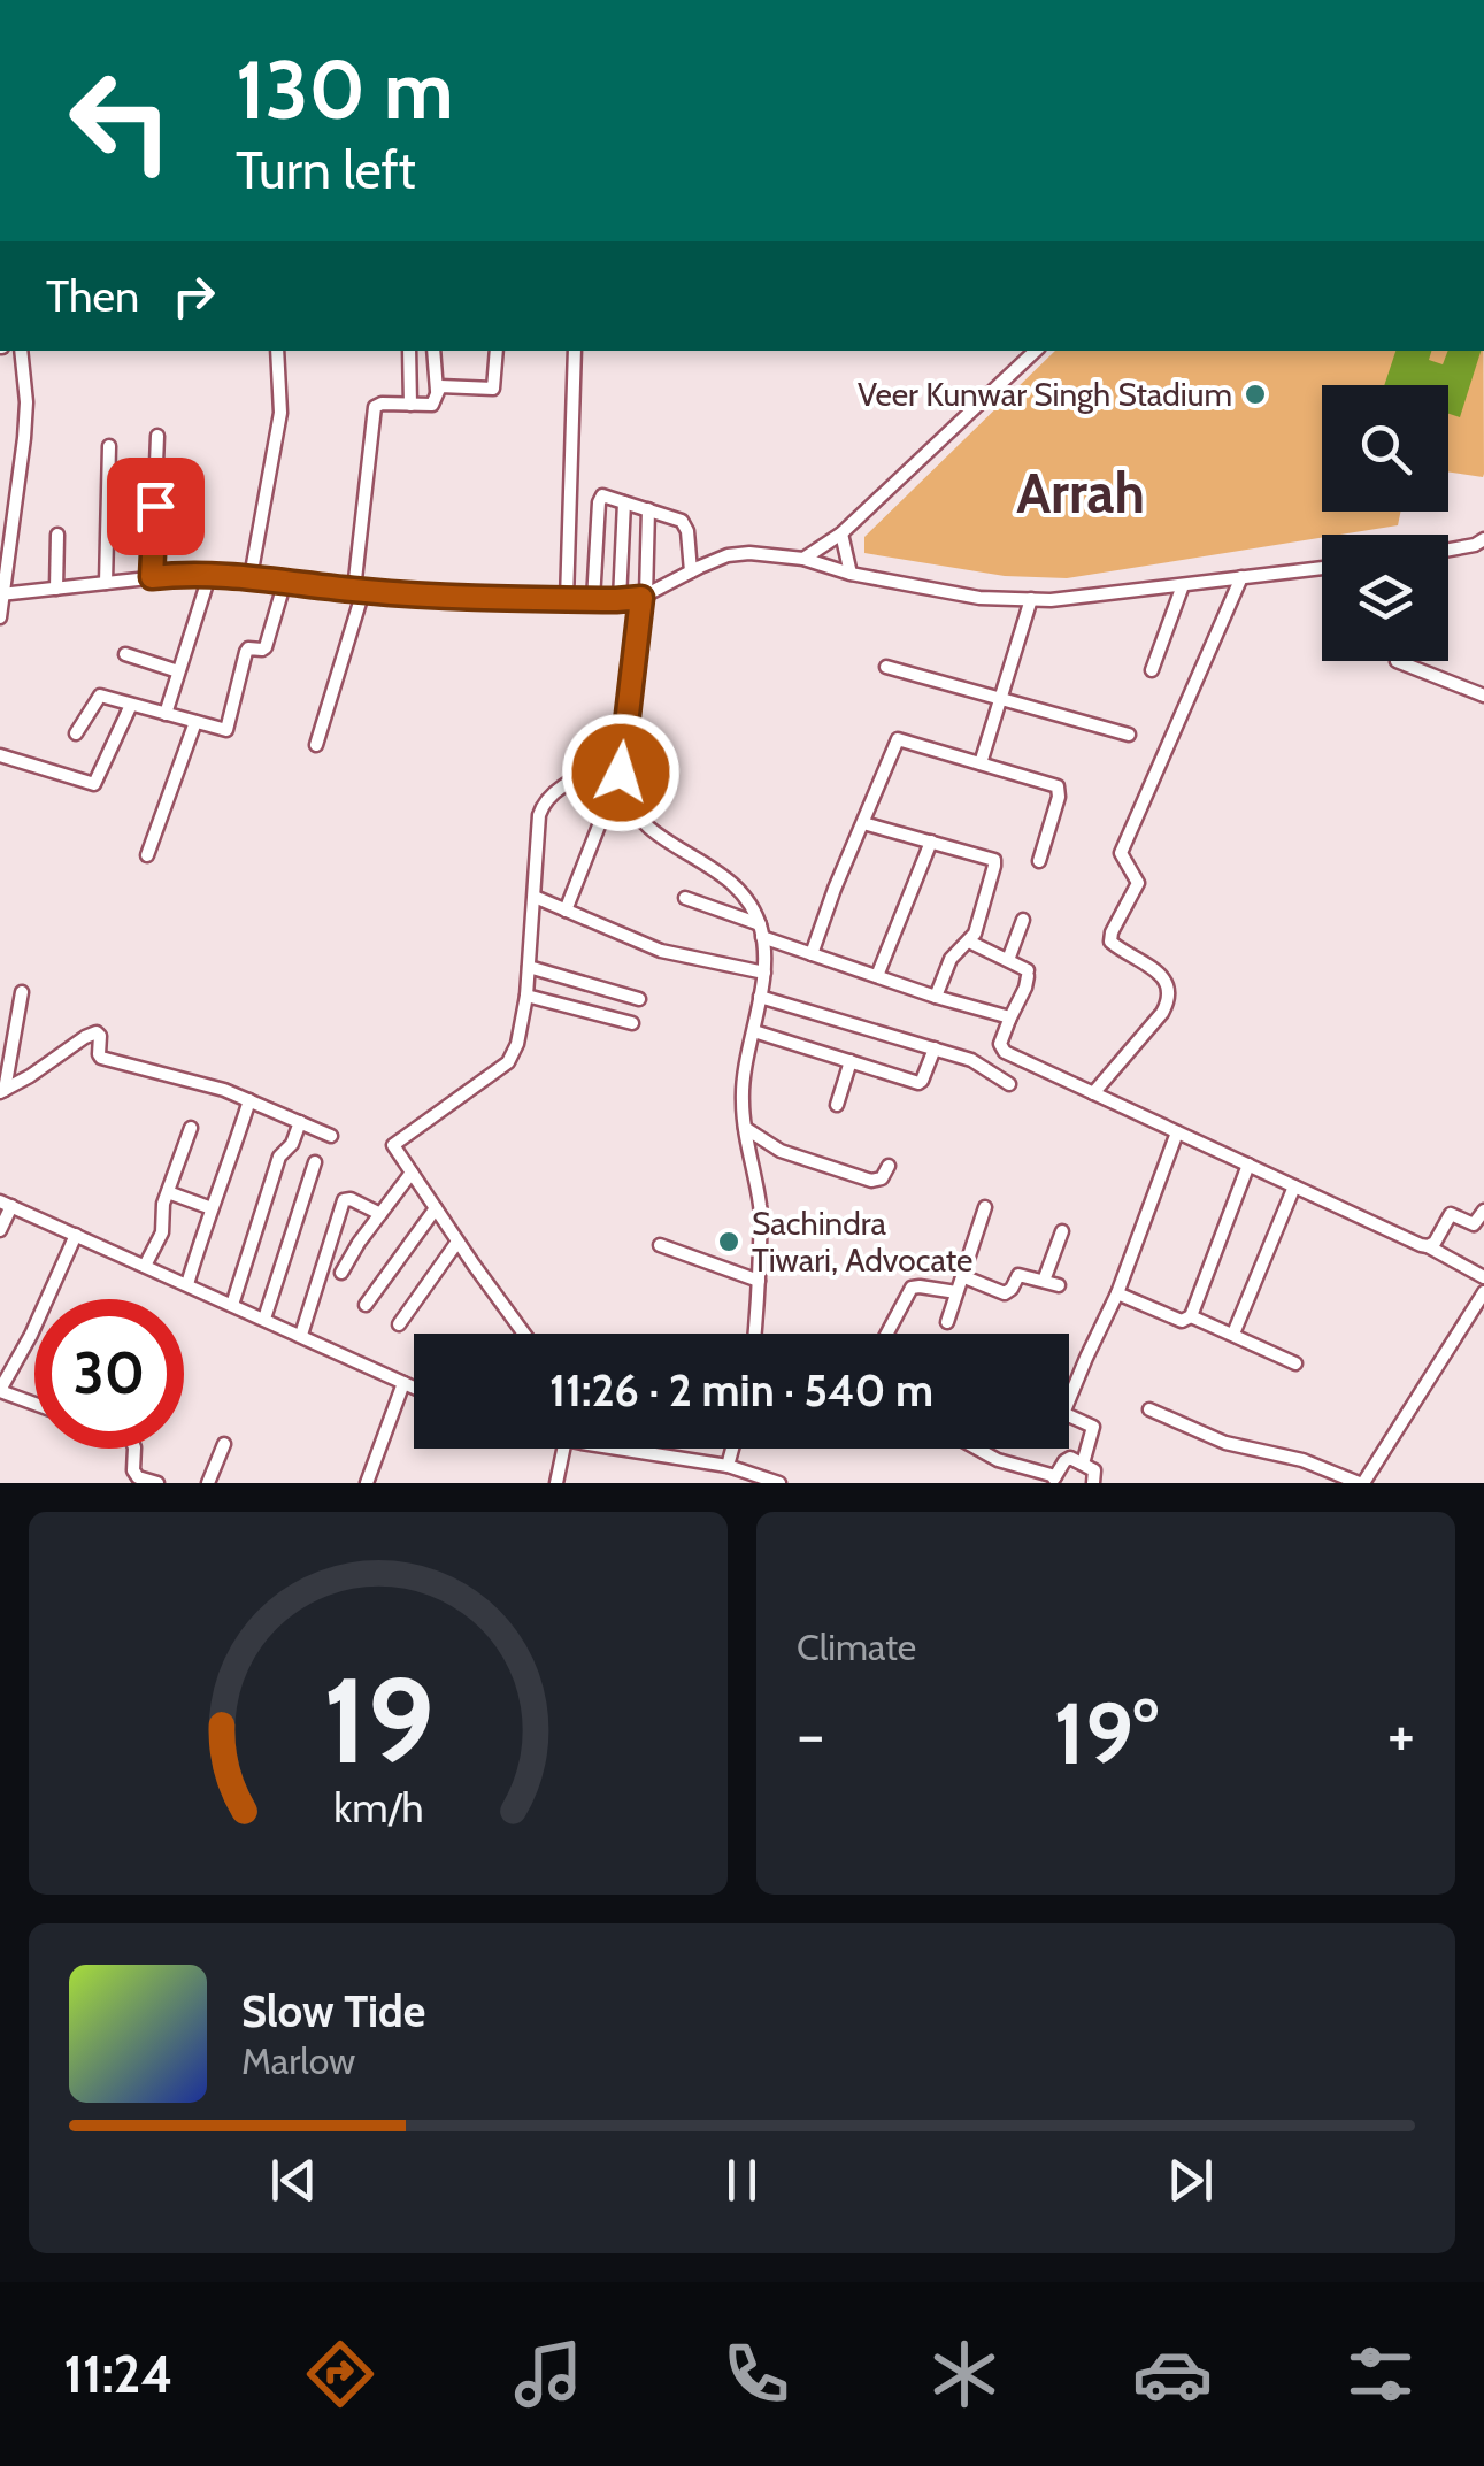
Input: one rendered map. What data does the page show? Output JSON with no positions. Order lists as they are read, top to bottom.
{
  "districts": ["Arrah"],
  "places": ["Veer Kunwar Singh Stadium", "Sachindra Tiwari, Advocate"],
  "page": {
    "turn": ["130 m", "Turn left"],
    "then": "Then",
    "limit": "30",
    "trip": "11:26 · 2 min · 540 m",
    "tile": "Climate",
    "heat": ["−", "19°", "+"],
    "song": ["Slow Tide", "Marlow"],
    "tabs": "11:24",
    "gauge": ["19", "km/h"]
  }
}
